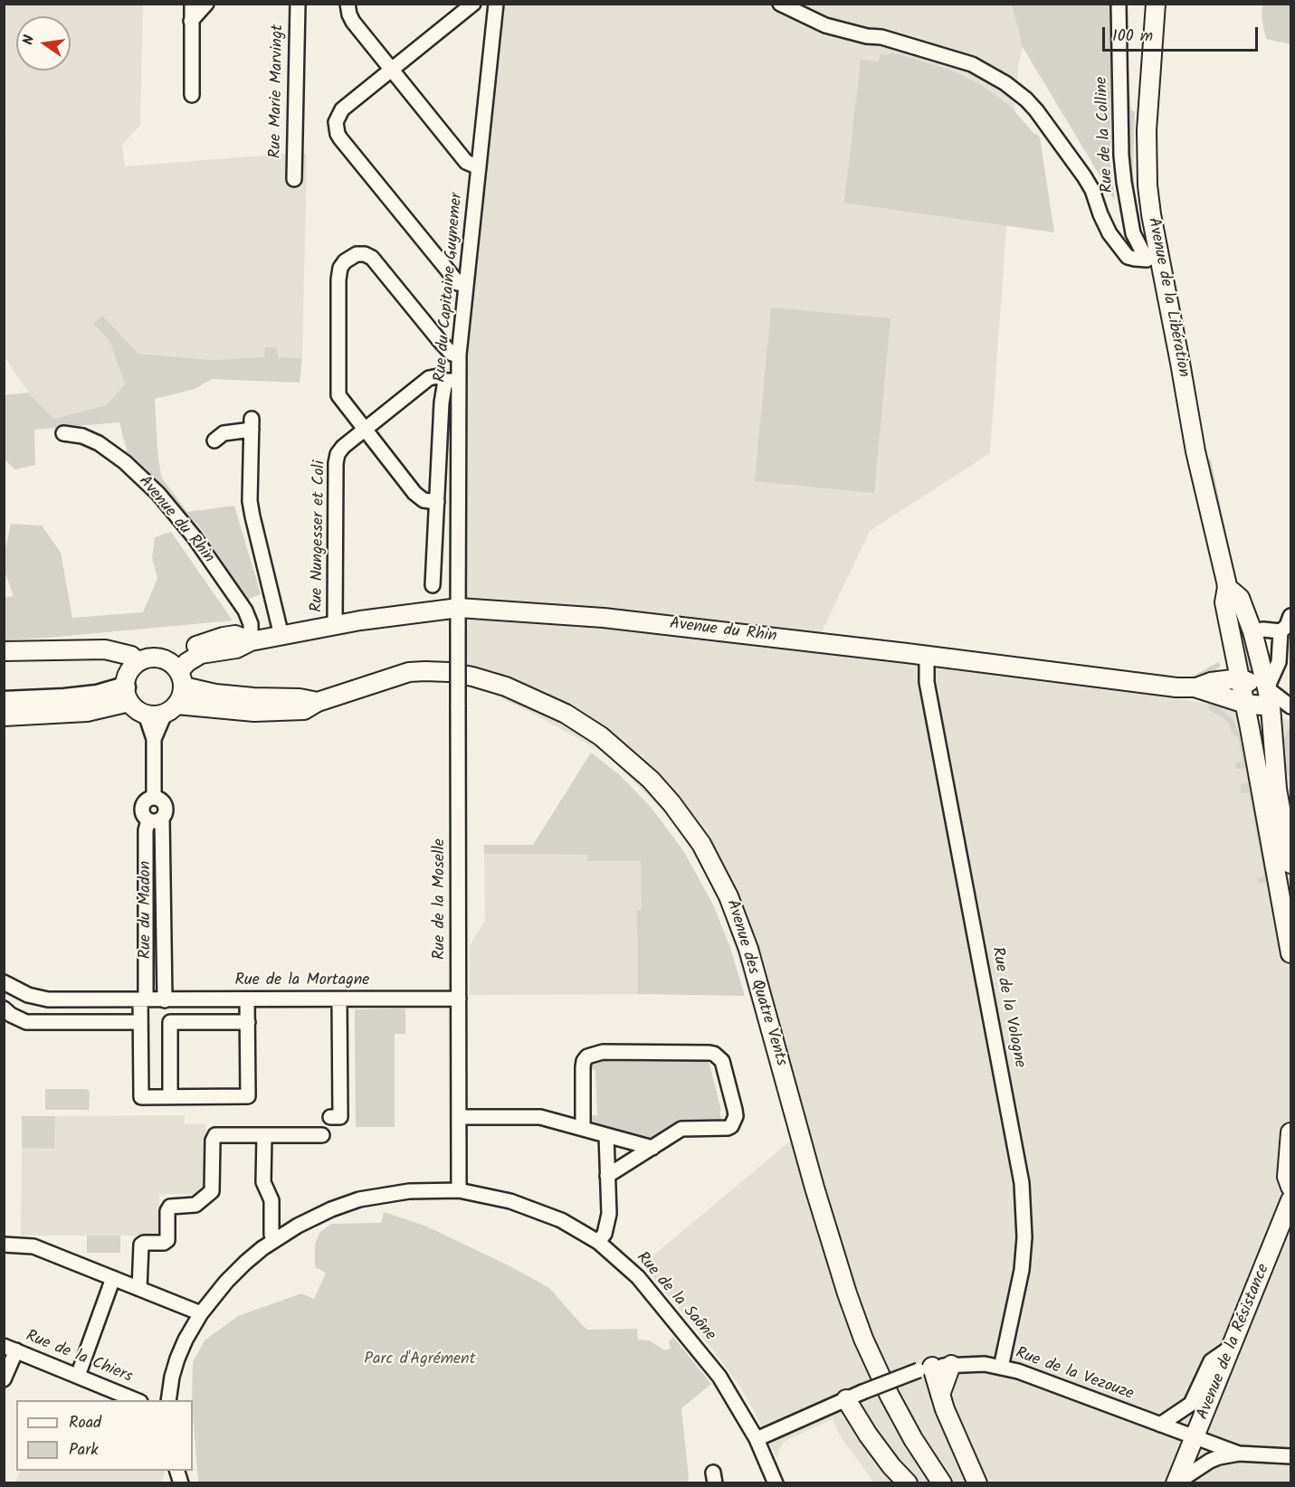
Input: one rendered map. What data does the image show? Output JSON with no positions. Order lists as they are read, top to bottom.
{
  "streets": {
    "main road": [
      "Avenue de la Libération",
      "Avenue du Rhin",
      "Avenue des Quatre Vents",
      "Avenue de la Résistance"
    ],
    "street": [
      "Rue Marie Marvingt",
      "Rue de la Colline",
      "Rue du Capitaine Guynemer",
      "Rue Nungesser et Coli",
      "Rue de la Moselle",
      "Rue du Madon",
      "Rue de la Mortagne",
      "Rue de la Vologne",
      "Rue de la Saône",
      "Rue de la Chiers",
      "Rue de la Vezouze"
    ]
  },
  "crossings": [
    ["Rue du Capitaine Guynemer", "Avenue du Rhin"],
    ["Rue du Capitaine Guynemer", "Rue Nungesser et Coli"],
    ["Rue du Capitaine Guynemer", "Rue de la Moselle"],
    ["Avenue de la Libération", "Avenue du Rhin"],
    ["Avenue du Rhin", "Rue Nungesser et Coli"],
    ["Avenue du Rhin", "Rue de la Moselle"],
    ["Avenue du Rhin", "Avenue des Quatre Vents"],
    ["Avenue du Rhin", "Rue de la Vologne"],
    ["Rue de la Moselle", "Rue de la Mortagne"],
    ["Rue de la Moselle", "Rue de la Saône"],
    ["Rue du Madon", "Rue de la Mortagne"],
    ["Rue de la Vologne", "Rue de la Vezouze"],
    ["Rue de la Saône", "Rue de la Vezouze"],
    ["Avenue de la Résistance", "Rue de la Vezouze"]
  ],
  "parks": ["Parc d'Agrément"],
  "legend": ["Road", "Park"],
  "scale_bar": "100 m",
  "north": "left"
}
